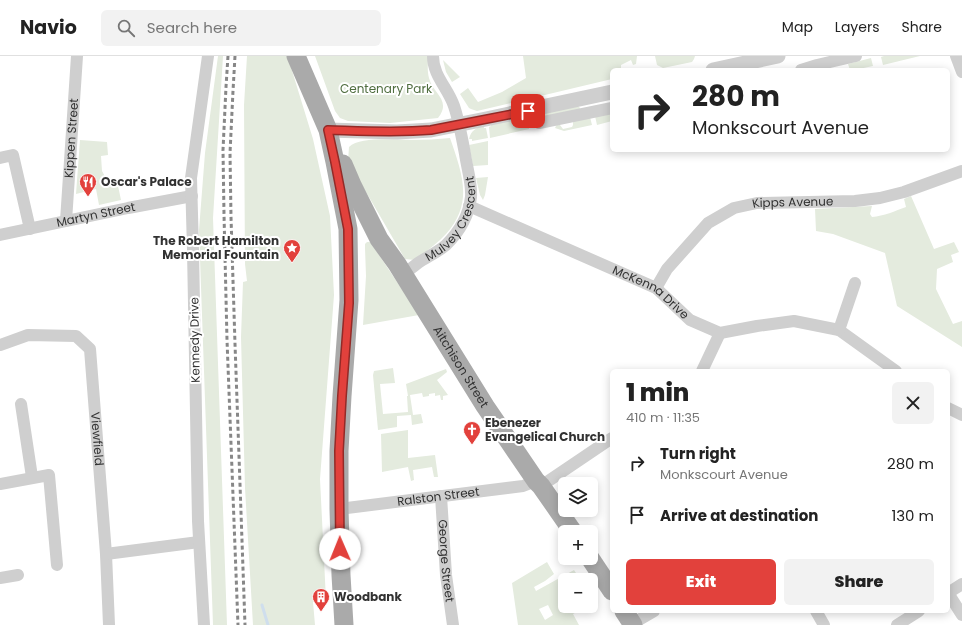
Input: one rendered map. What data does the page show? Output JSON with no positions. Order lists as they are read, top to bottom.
{
  "streets": {
    "main road": ["Aitchison Street"],
    "street": [
      "Kippen Street",
      "Kipps Avenue",
      "Martyn Street",
      "Mulvey Crescent",
      "McKenna Drive",
      "Kennedy Drive",
      "Viewfield",
      "Ralston Street",
      "George Street"
    ]
  },
  "crossings": [
    ["Kippen Street", "Martyn Street"],
    ["Kipps Avenue", "McKenna Drive"],
    ["Martyn Street", "Kennedy Drive"],
    ["Mulvey Crescent", "McKenna Drive"],
    ["Mulvey Crescent", "Aitchison Street"],
    ["Aitchison Street", "Ralston Street"],
    ["Ralston Street", "George Street"]
  ],
  "parks": ["Centenary Park"],
  "places": {
    "restaurant": ["Oscar's Palace"],
    "place": ["The Robert Hamilton Memorial Fountain"],
    "church": ["Ebenezer Evangelical Church"],
    "building": ["Woodbank"]
  },
  "page": {
    "header": "Navio",
    "search": "Search here",
    "nav": ["Map", "Layers", "Share"],
    "turn": ["280 m", "Monkscourt Avenue"],
    "heading": ["1 min", "410 m · 11:35"],
    "list": [
      {
        "name": "Turn right",
        "note": "Monkscourt Avenue",
        "value": "280 m"
      },
      {
        "name": "Arrive at destination",
        "value": "130 m"
      }
    ],
    "map_buttons": ["+", "−"],
    "buttons": ["Exit", "Share"]
  }
}
